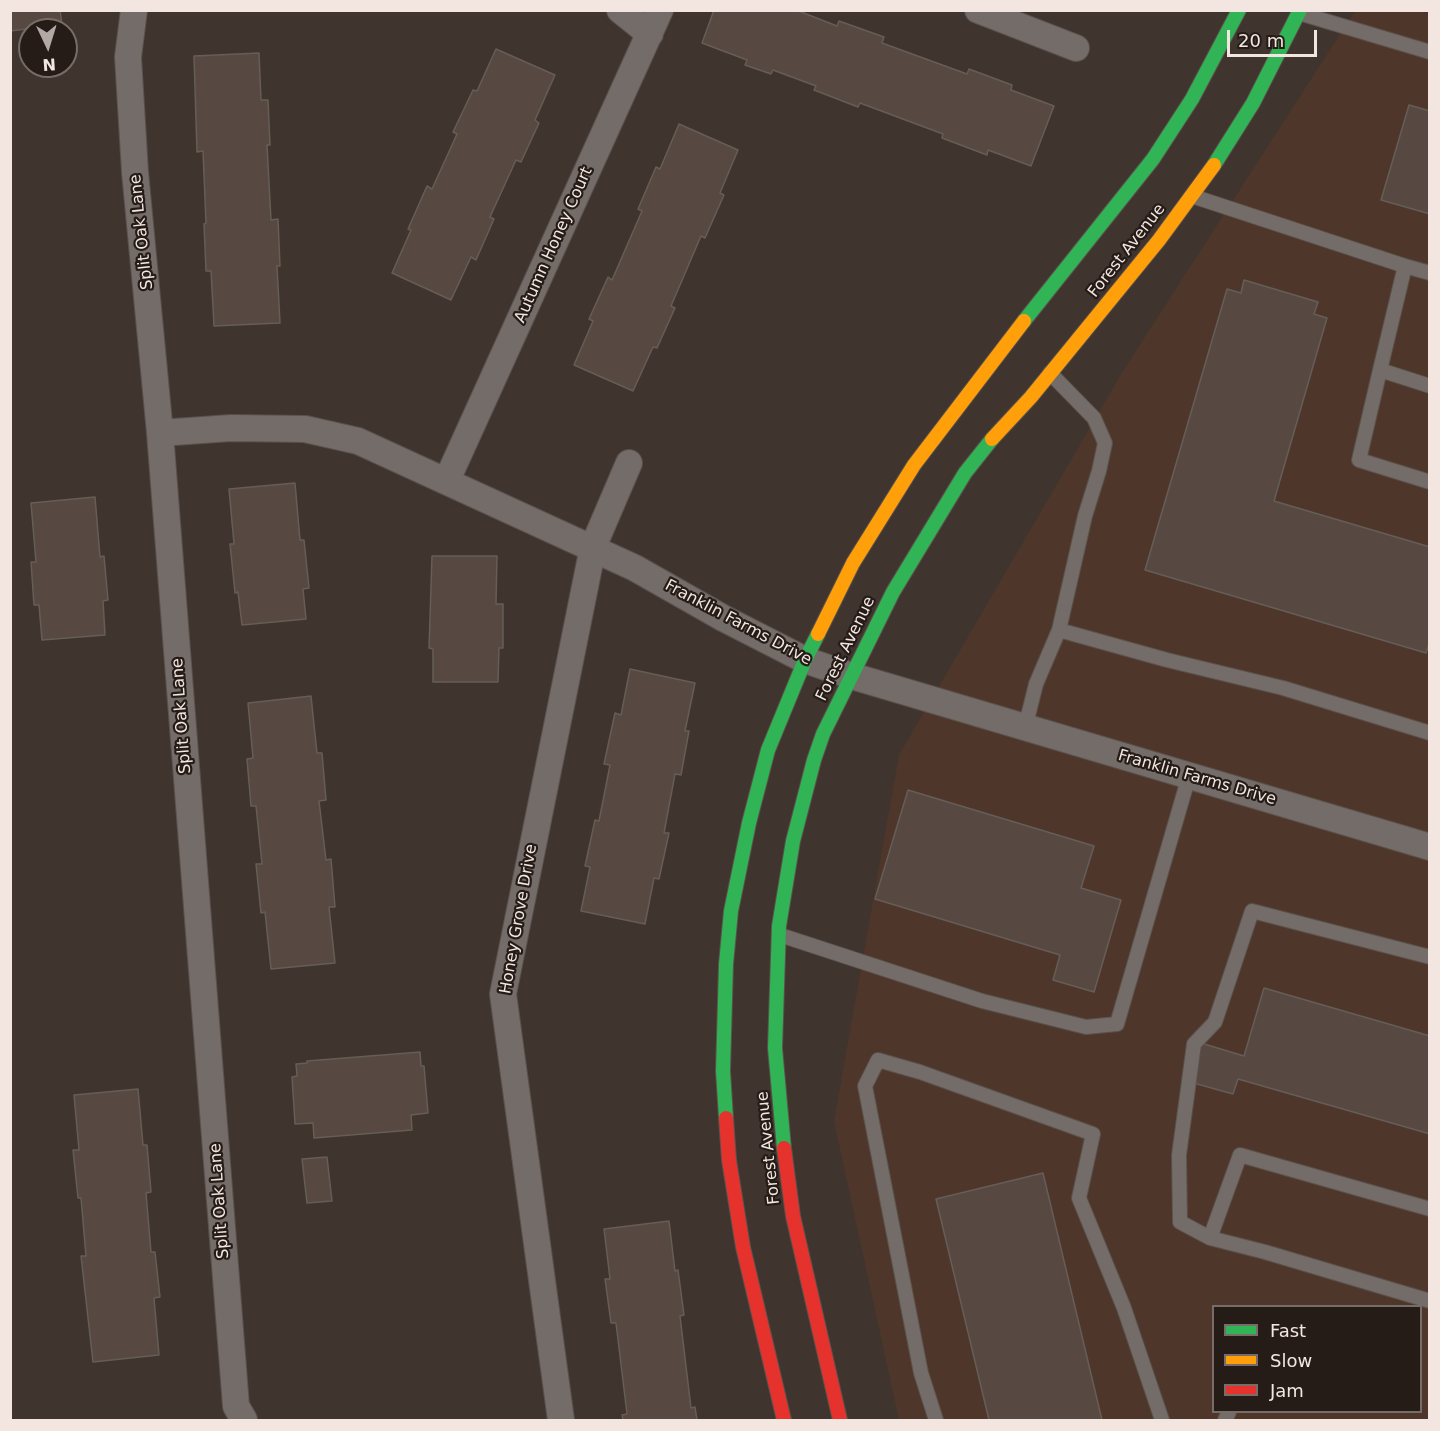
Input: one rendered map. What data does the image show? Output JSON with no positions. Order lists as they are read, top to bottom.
{
  "streets": {
    "main road": ["Forest Avenue"],
    "street": [
      "Split Oak Lane",
      "Autumn Honey Court",
      "Franklin Farms Drive",
      "Honey Grove Drive"
    ]
  },
  "crossings": [
    ["Split Oak Lane", "Franklin Farms Drive"],
    ["Autumn Honey Court", "Franklin Farms Drive"],
    ["Forest Avenue", "Franklin Farms Drive"],
    ["Franklin Farms Drive", "Honey Grove Drive"]
  ],
  "legend": ["Fast", "Slow", "Jam"],
  "scale_bar": "20 m",
  "north": "bottom"
}
